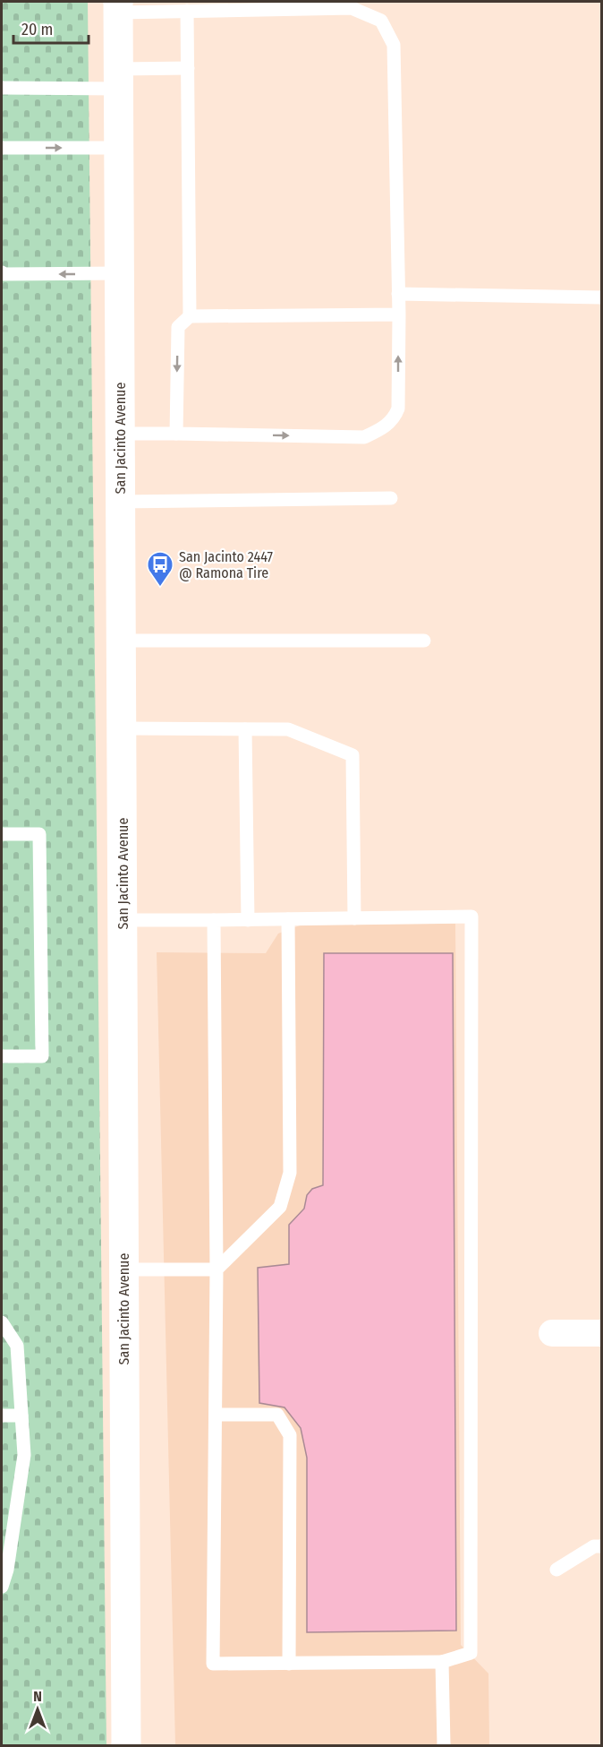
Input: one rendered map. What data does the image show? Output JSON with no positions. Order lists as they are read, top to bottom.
{
  "streets": {
    "main road": ["San Jacinto Avenue"]
  },
  "places": {
    "bus stop": ["San Jacinto 2447 @ Ramona Tire"]
  },
  "scale_bar": "20 m",
  "north": "top"
}
